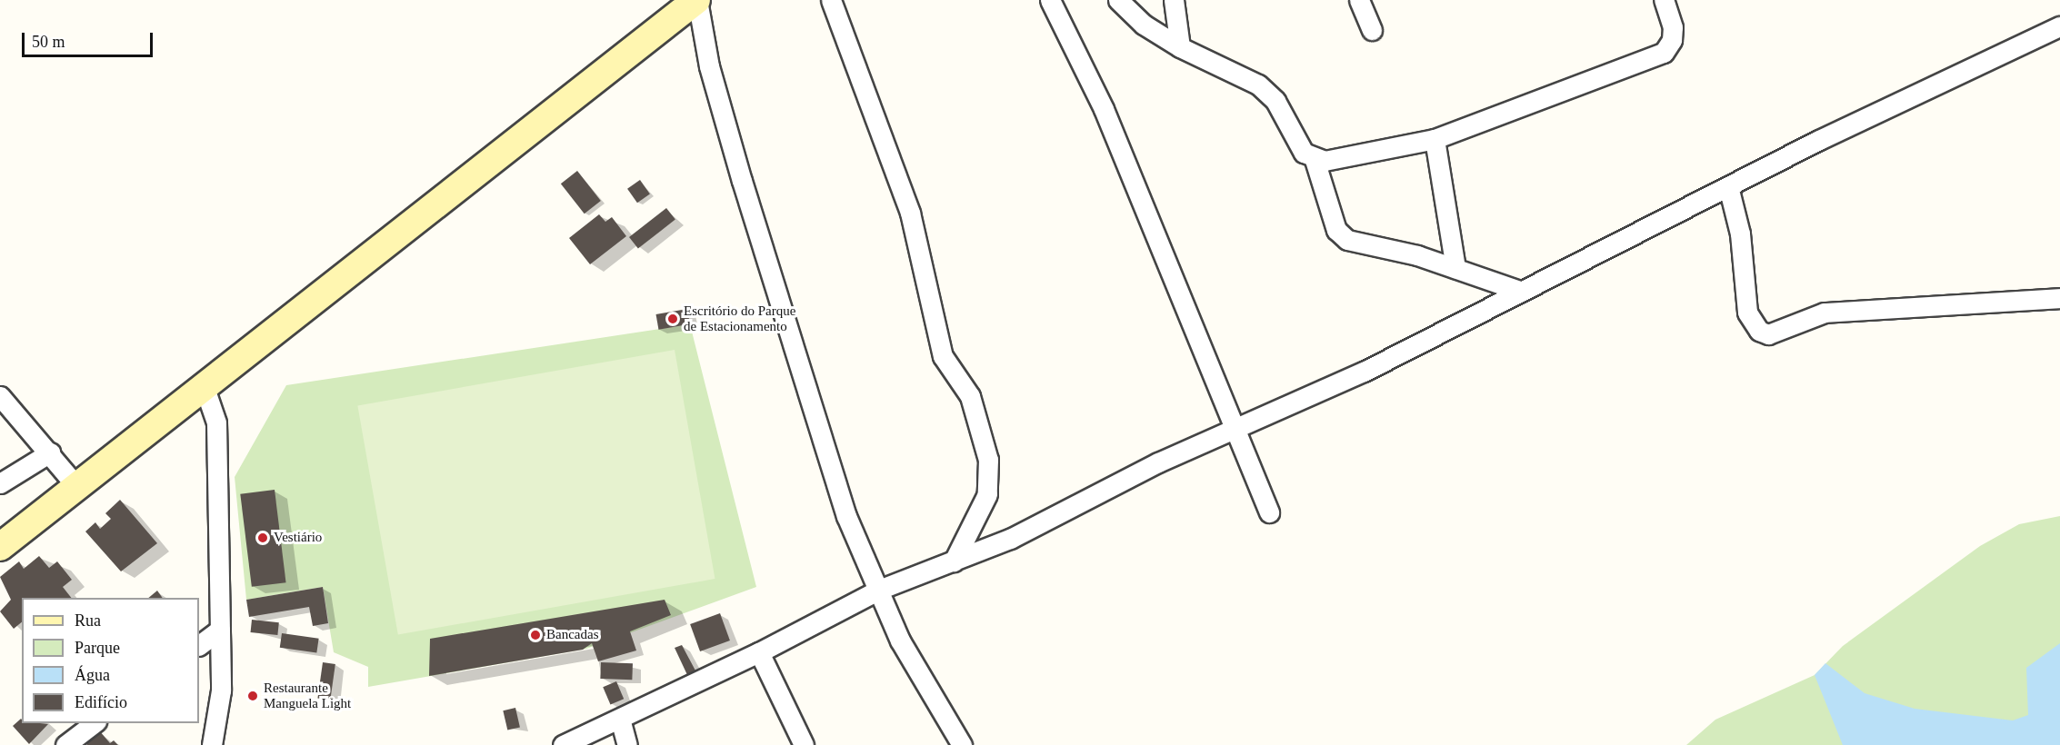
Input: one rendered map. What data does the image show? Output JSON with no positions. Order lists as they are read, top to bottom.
{
  "places": [
    "Escritório do Parque de Estacionamento",
    "Vestiário",
    "Bancadas",
    "Restaurante Manguela Light"
  ],
  "legend": [
    "Rua",
    "Parque",
    "Água",
    "Edifício"
  ],
  "scale_bar": "50 m"
}
